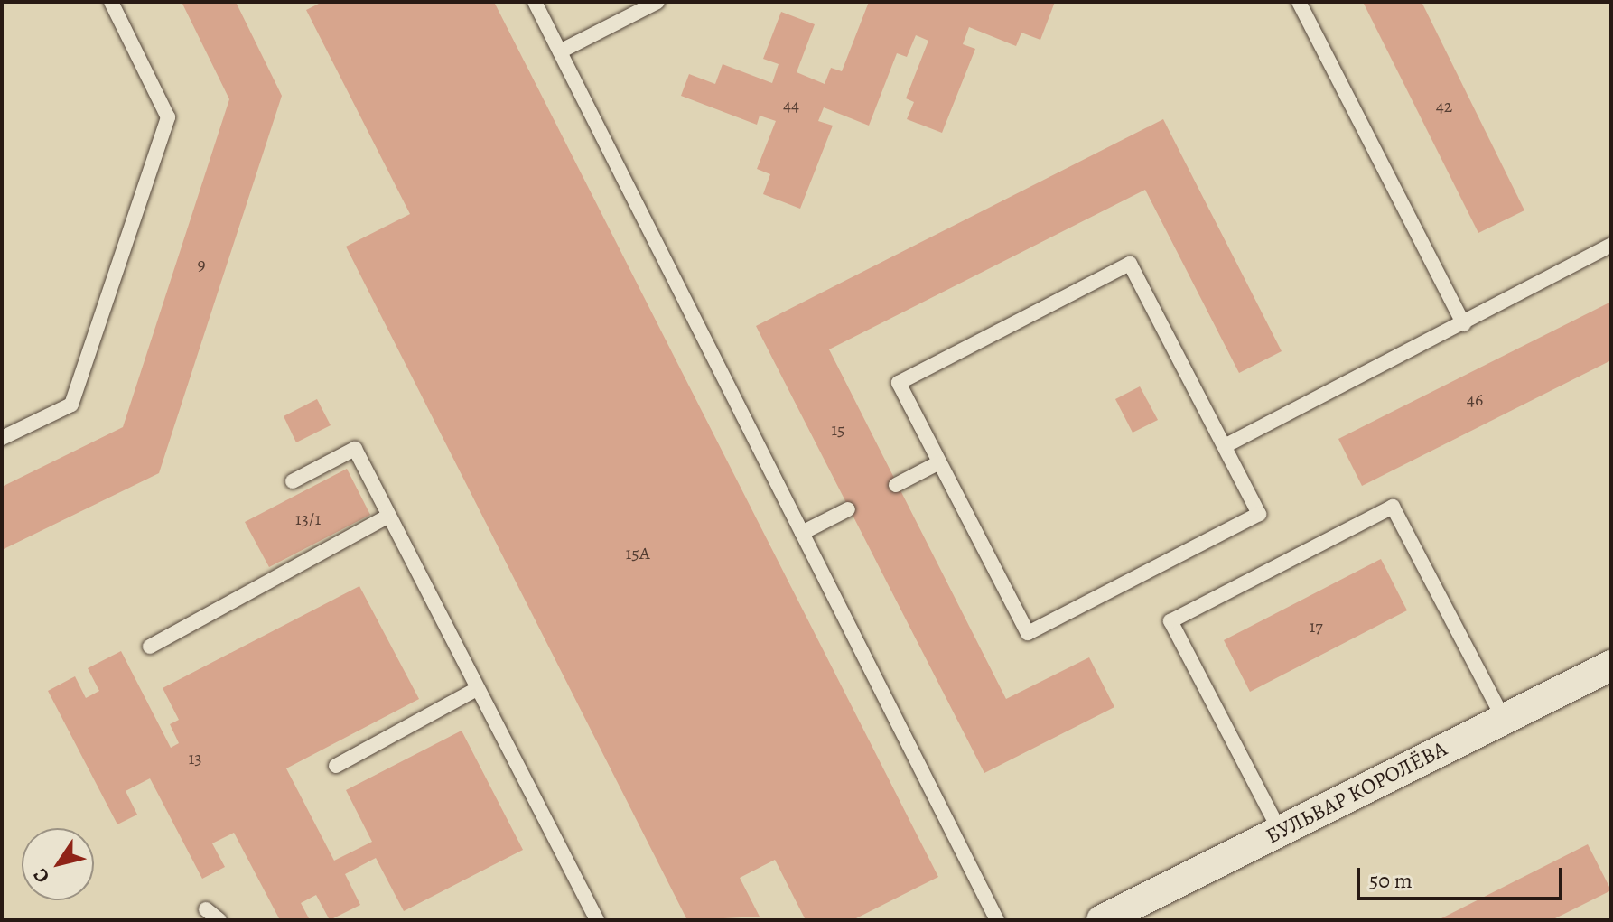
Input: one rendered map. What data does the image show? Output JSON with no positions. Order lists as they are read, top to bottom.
{
  "streets": {
    "street": ["БУЛЬВАР КОРОЛЁВА"]
  },
  "house_numbers": [
    "44",
    "42",
    "9",
    "46",
    "15",
    "13/1",
    "15А",
    "17",
    "13"
  ],
  "scale_bar": "50 m",
  "north": "bottom left"
}
